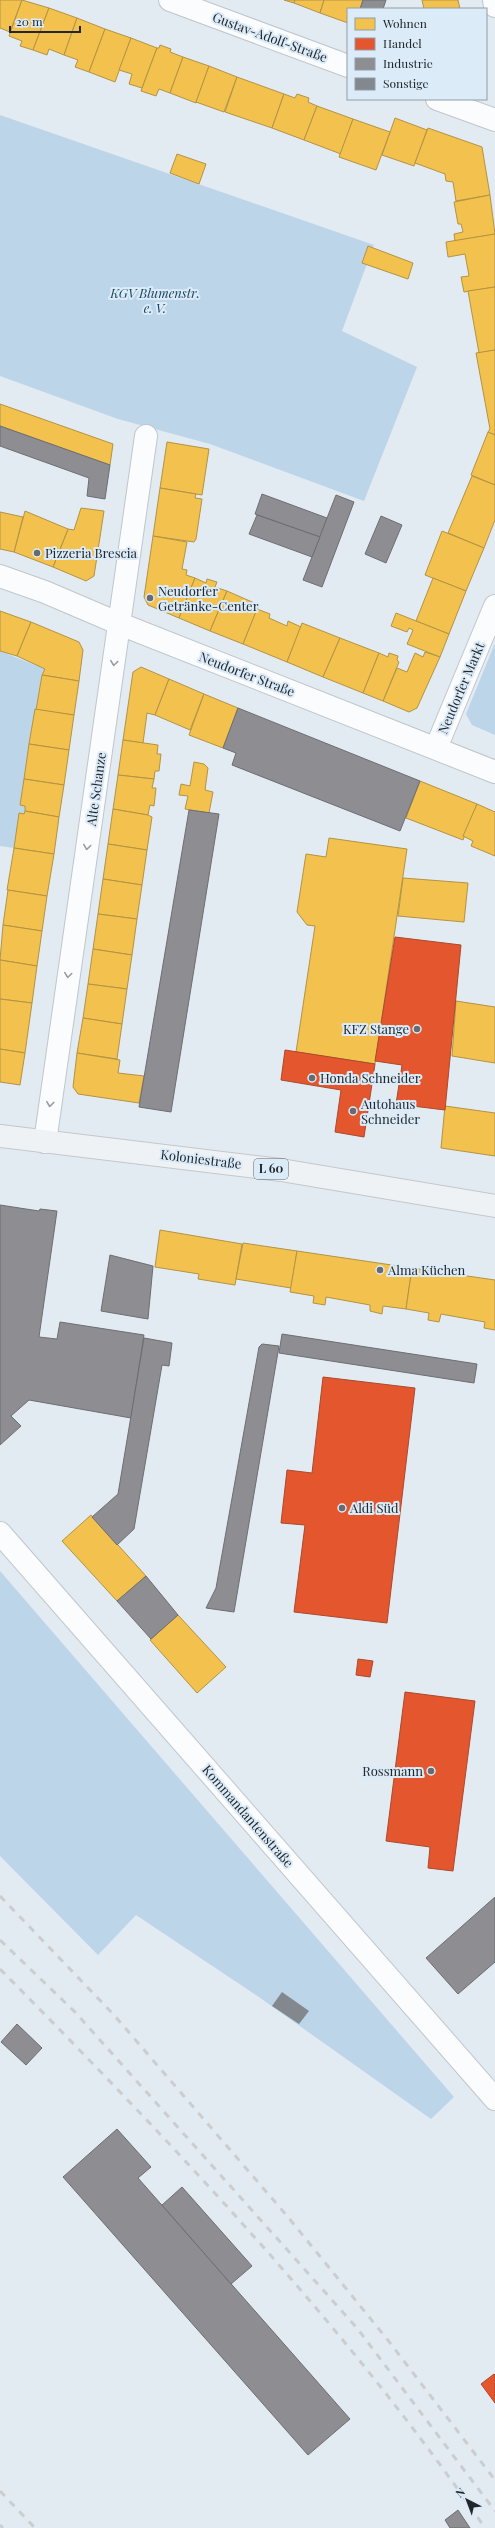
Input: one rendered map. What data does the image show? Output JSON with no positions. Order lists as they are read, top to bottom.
{
  "streets": {
    "main road": ["Koloniestraße", "L 60"],
    "street": [
      "Gustav-Adolf-Straße",
      "Neudorfer Straße",
      "Neudorfer Markt",
      "Alte Schanze",
      "Kommandantenstraße"
    ]
  },
  "crossings": [
    ["Neudorfer Straße", "Neudorfer Markt"],
    ["Neudorfer Straße", "Alte Schanze"],
    ["Alte Schanze", "Koloniestraße"]
  ],
  "one_way": ["Alte Schanze"],
  "parks": ["KGV Blumenstr. e. V."],
  "places": [
    "Pizzeria Brescia",
    "Neudorfer Getränke-Center",
    "KFZ Stange",
    "Honda Schneider",
    "Autohaus Schneider",
    "Alma Küchen",
    "Aldi Süd",
    "Rossmann"
  ],
  "legend": [
    "Wohnen",
    "Handel",
    "Industrie",
    "Sonstige"
  ],
  "scale_bar": "20 m",
  "north": "top left"
}
